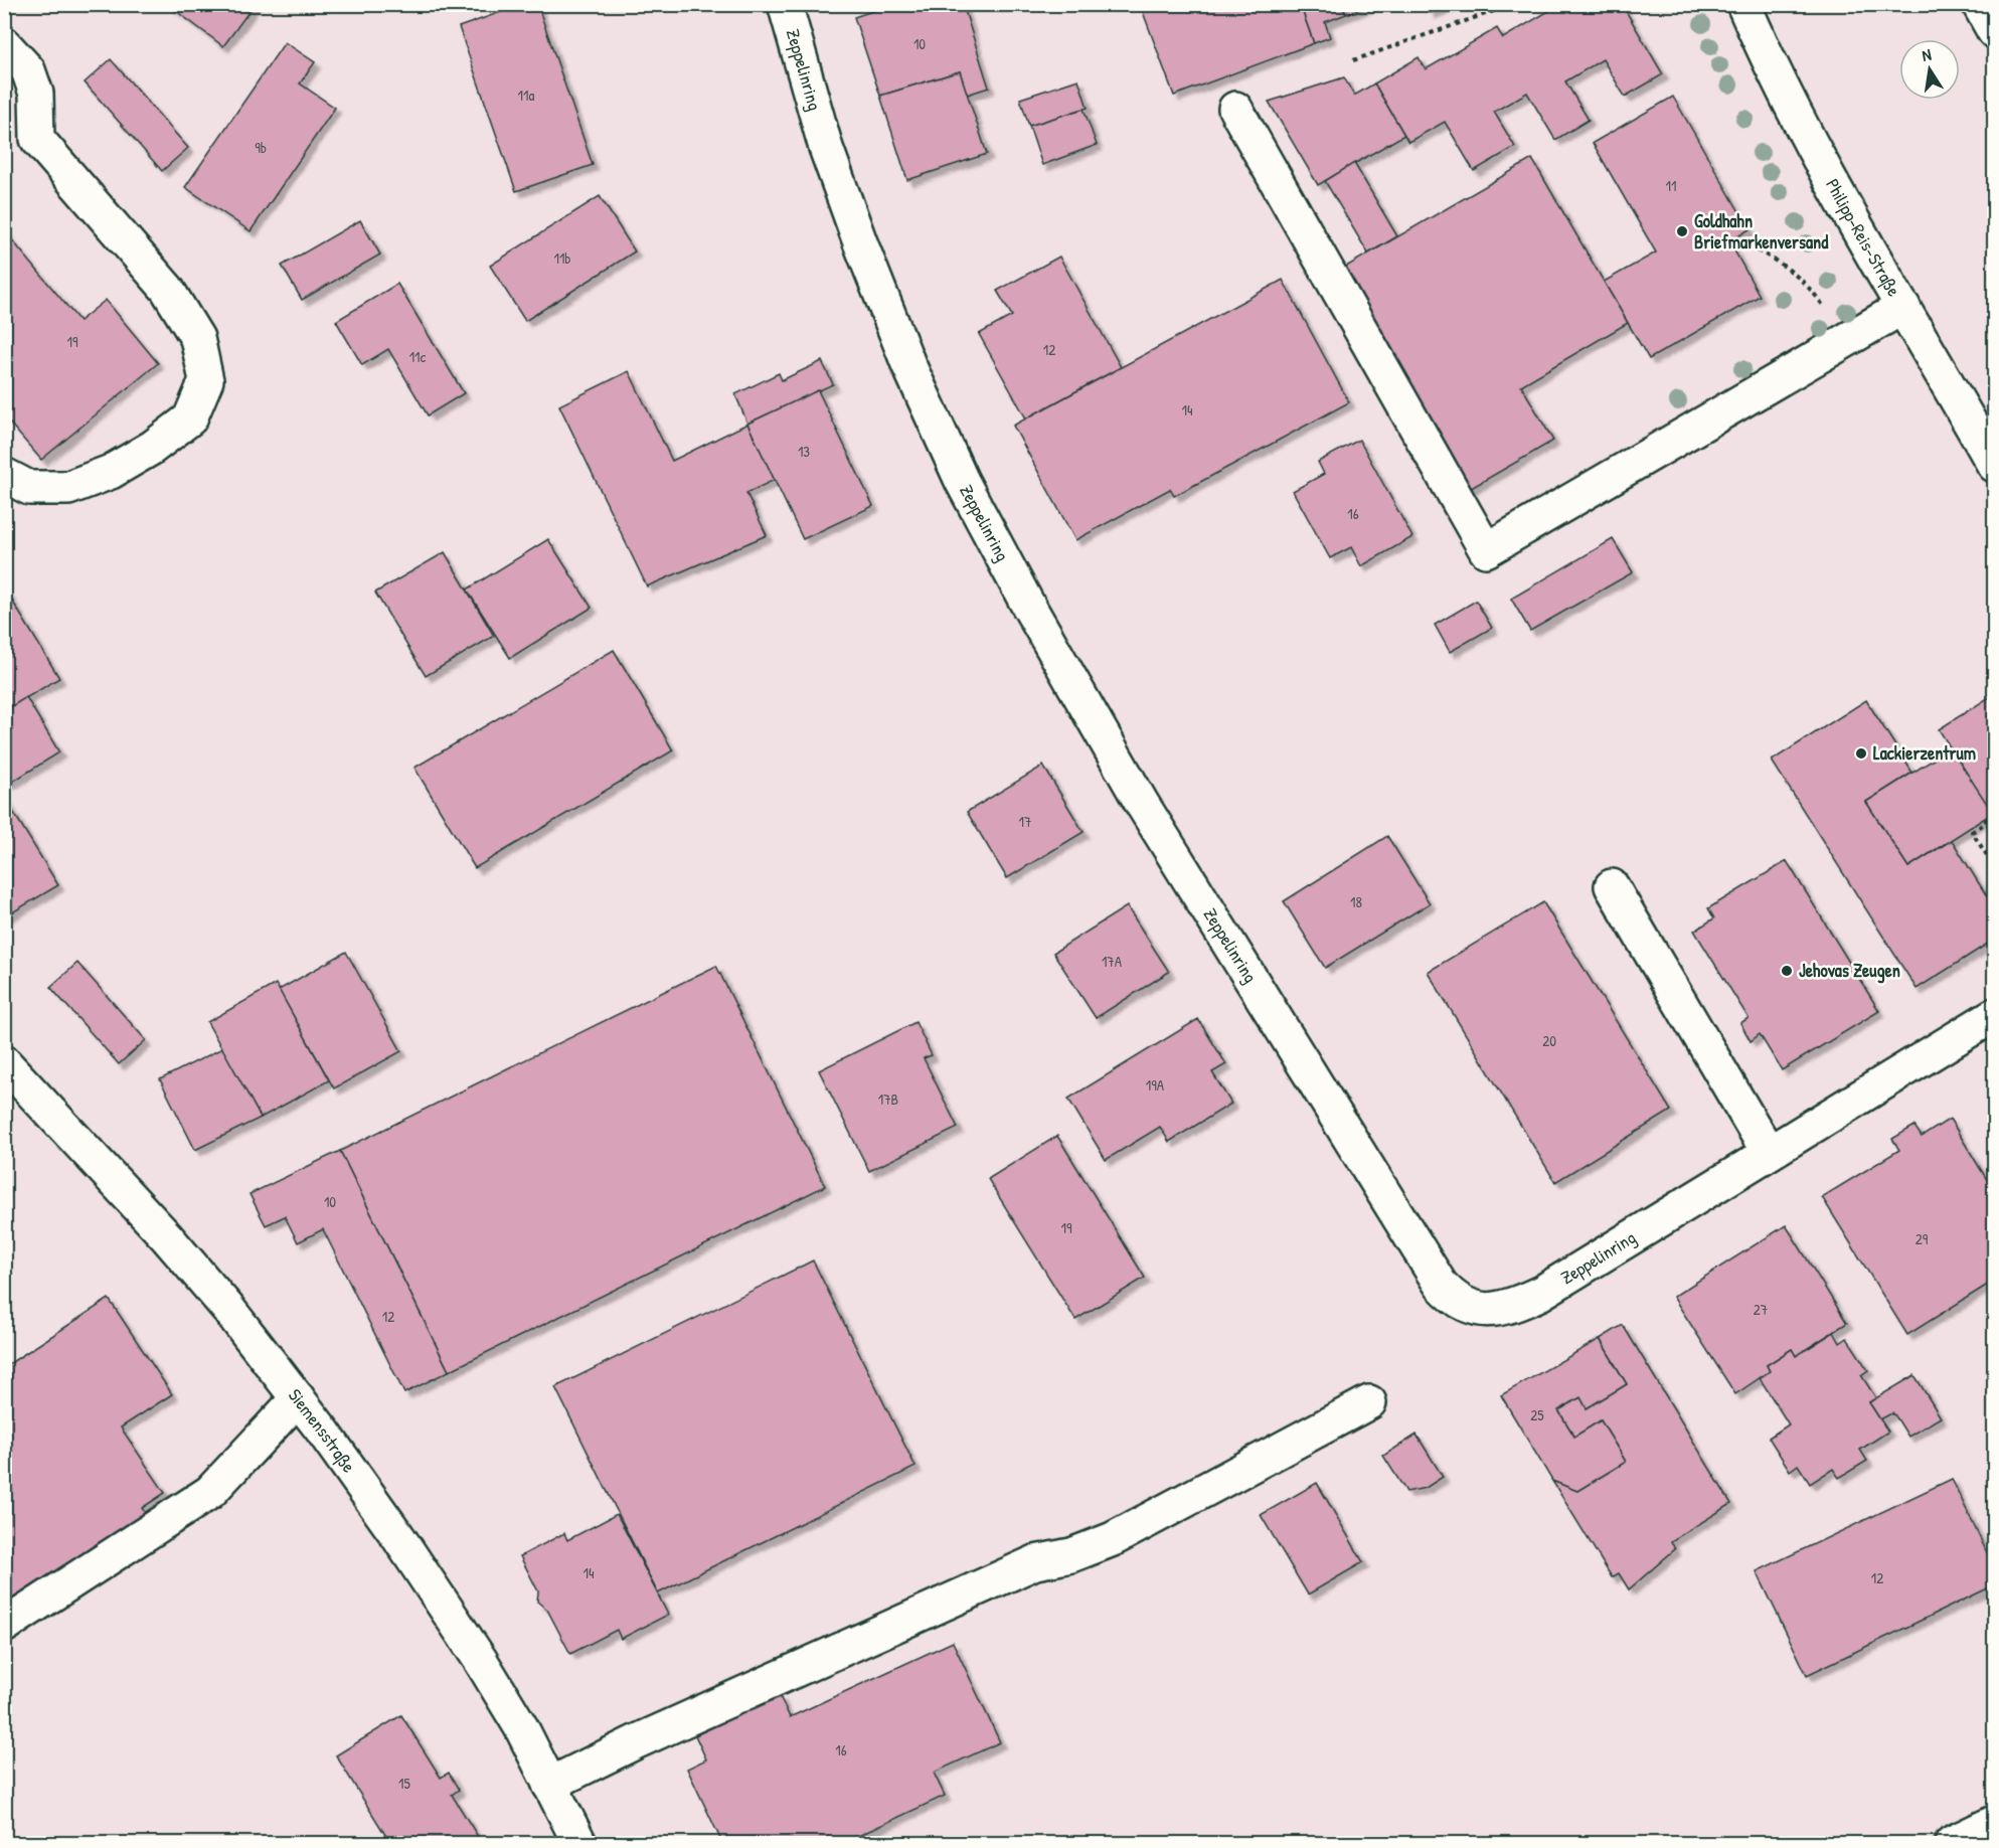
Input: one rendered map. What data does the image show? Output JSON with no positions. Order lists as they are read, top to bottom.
{
  "streets": {
    "street": ["Zeppelinring", "Philipp-Reis-Straße", "Siemensstraße"]
  },
  "places": ["Goldhahn Briefmarkenversand", "Lackierzentrum", "Jehovas Zeugen"],
  "house_numbers": [
    "10",
    "11a",
    "9b",
    "11",
    "11b",
    "19",
    "12",
    "11c",
    "14",
    "13",
    "16",
    "17",
    "18",
    "17A",
    "20",
    "19A",
    "17B",
    "10",
    "19",
    "29",
    "27",
    "12",
    "25",
    "14",
    "12",
    "16",
    "15"
  ],
  "north": "top"
}
